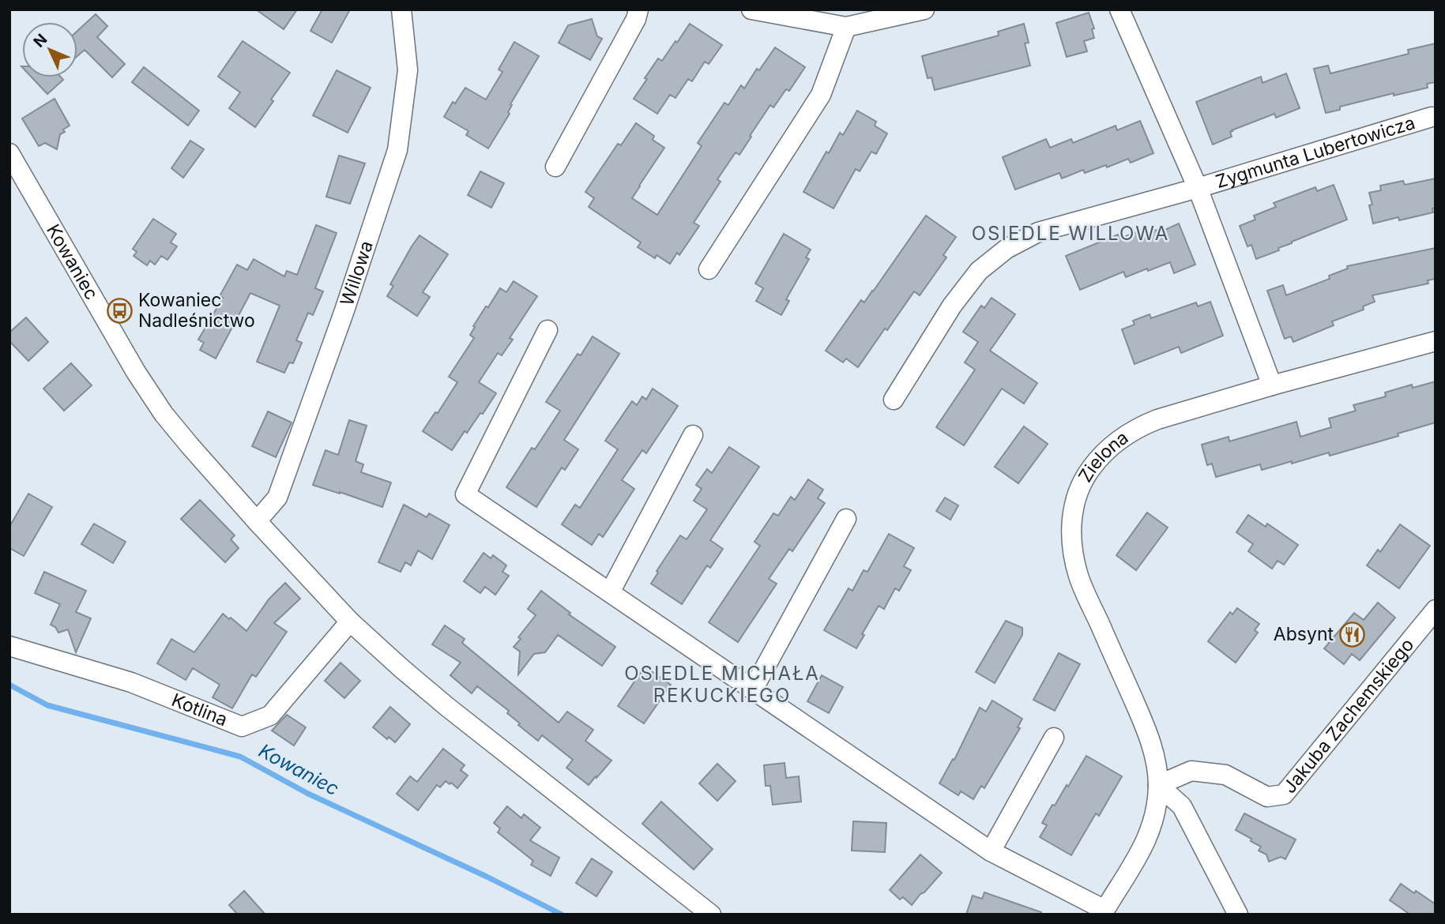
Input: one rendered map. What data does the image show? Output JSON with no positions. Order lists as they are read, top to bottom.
{
  "streets": {
    "street": [
      "Zygmunta Lubertowicza",
      "Kowaniec",
      "Willowa",
      "Zielona",
      "Kotlina",
      "Jakuba Zachemskiego"
    ]
  },
  "crossings": [
    ["Zygmunta Lubertowicza", "Zielona"],
    ["Kowaniec", "Willowa"],
    ["Kowaniec", "Kotlina"],
    ["Zielona", "Jakuba Zachemskiego"]
  ],
  "districts": ["OSIEDLE WILLOWA", "OSIEDLE MICHAŁA REKUCKIEGO"],
  "water": ["Kowaniec"],
  "places": {
    "bus stop": ["Kowaniec Nadleśnictwo"],
    "restaurant": ["Absynt"]
  },
  "north": "top left"
}
